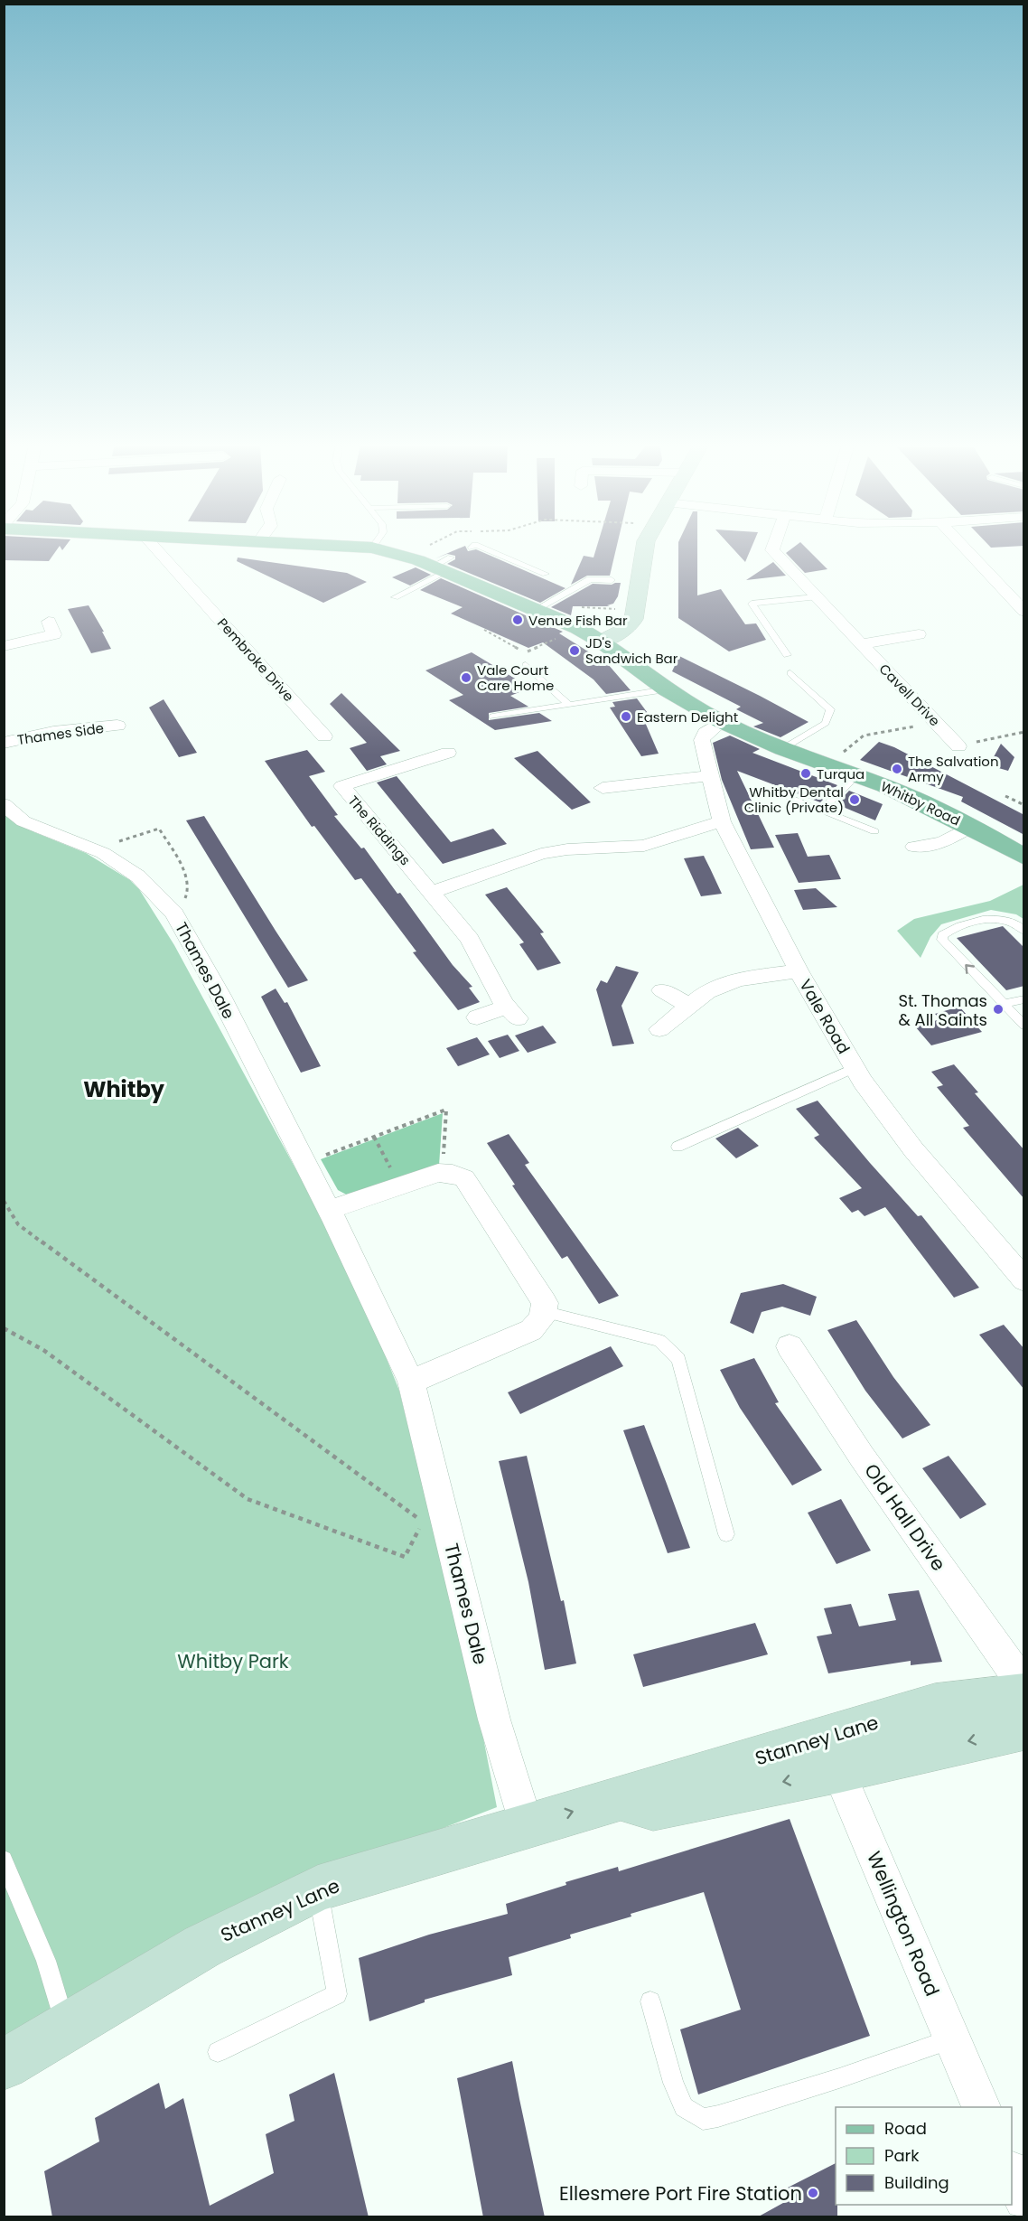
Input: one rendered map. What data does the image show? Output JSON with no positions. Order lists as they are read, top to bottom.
{
  "streets": {
    "main road": ["Whitby Road", "Stanney Lane"],
    "street": [
      "Pembroke Drive",
      "Cavell Drive",
      "Thames Side",
      "The Riddings",
      "Thames Dale",
      "Vale Road",
      "Old Hall Drive",
      "Wellington Road"
    ]
  },
  "crossings": [
    ["Whitby Road", "Vale Road"],
    ["Thames Dale", "Stanney Lane"],
    ["Stanney Lane", "Wellington Road"]
  ],
  "districts": ["Whitby"],
  "parks": ["Whitby Park"],
  "places": [
    "Venue Fish Bar",
    "JD's Sandwich Bar",
    "Vale Court Care Home",
    "Eastern Delight",
    "The Salvation Army",
    "Turqua",
    "Whitby Dental Clinic (Private)",
    "St. Thomas & All Saints",
    "Ellesmere Port Fire Station"
  ],
  "legend": ["Road", "Park", "Building"]
}
